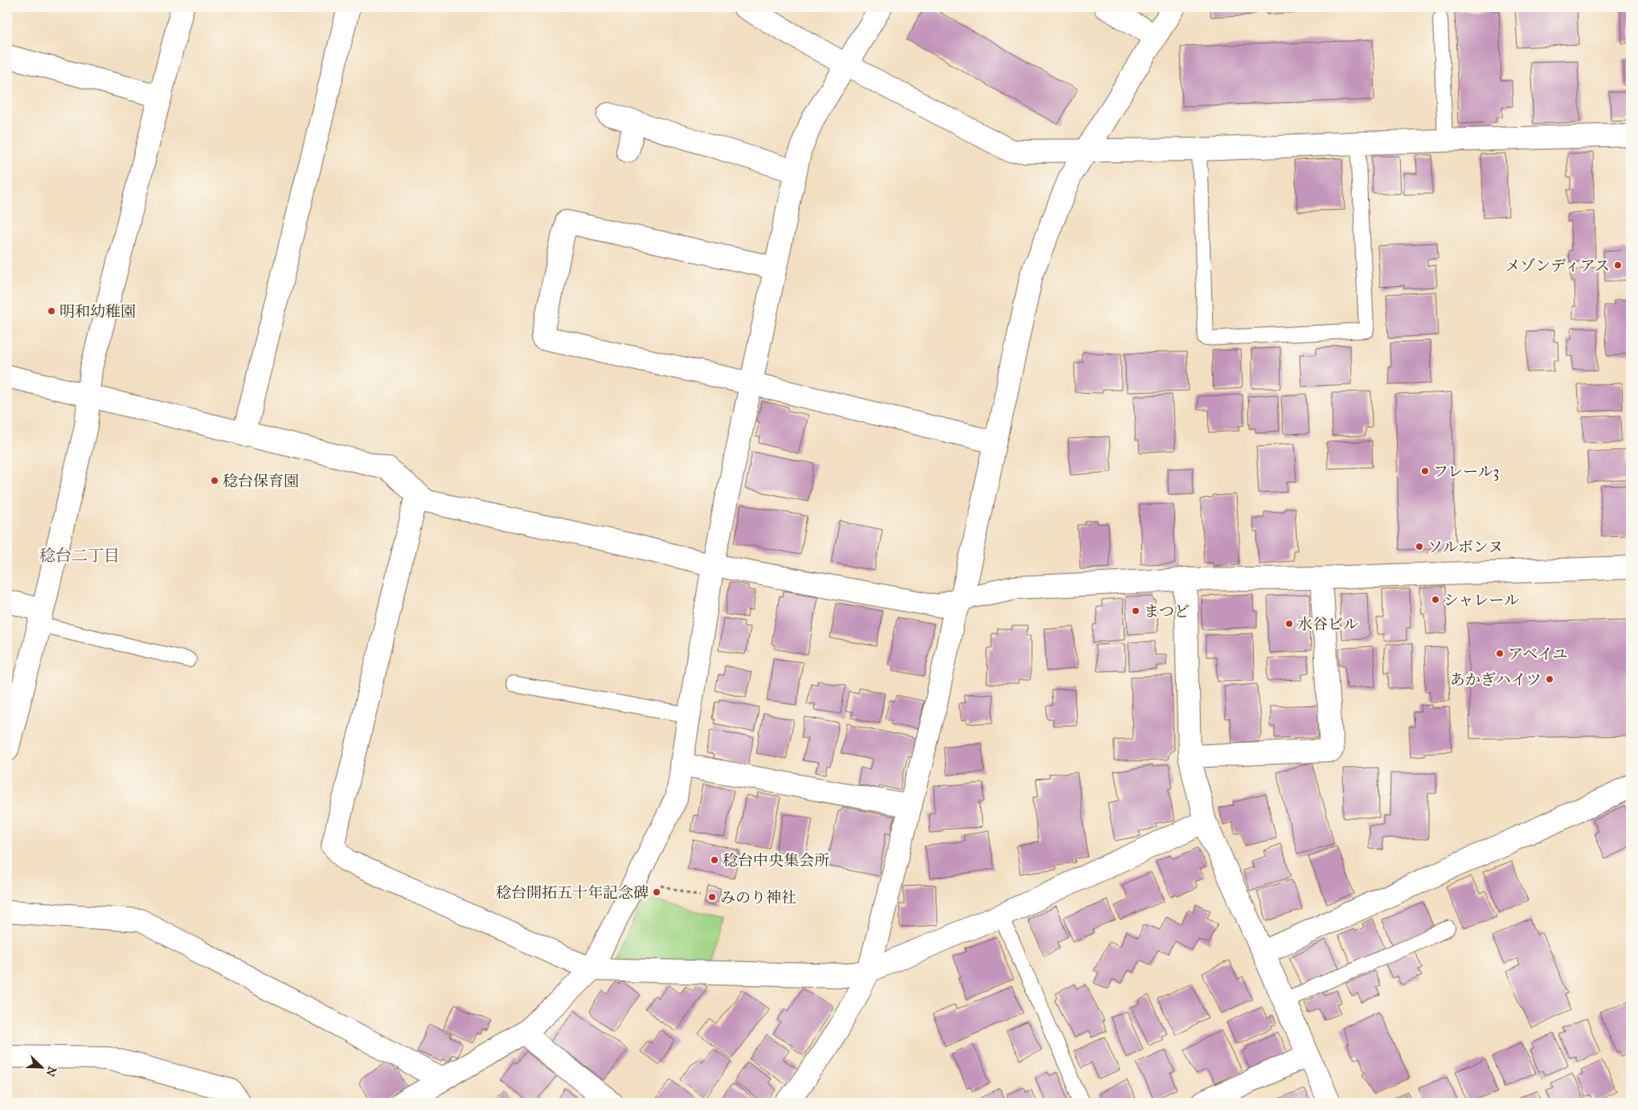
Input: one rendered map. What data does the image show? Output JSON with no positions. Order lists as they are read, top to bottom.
{
  "districts": ["稔台二丁目"],
  "places": [
    "メゾンディアス",
    "明和幼稚園",
    "フレール3",
    "稔台保育園",
    "ソルボンヌ",
    "シャレール",
    "まつど",
    "水谷ビル",
    "アベイユ",
    "あかぎハイツ",
    "稔台中央集会所",
    "稔台開拓五十年記念碑",
    "みのり神社"
  ],
  "north": "bottom right"
}
